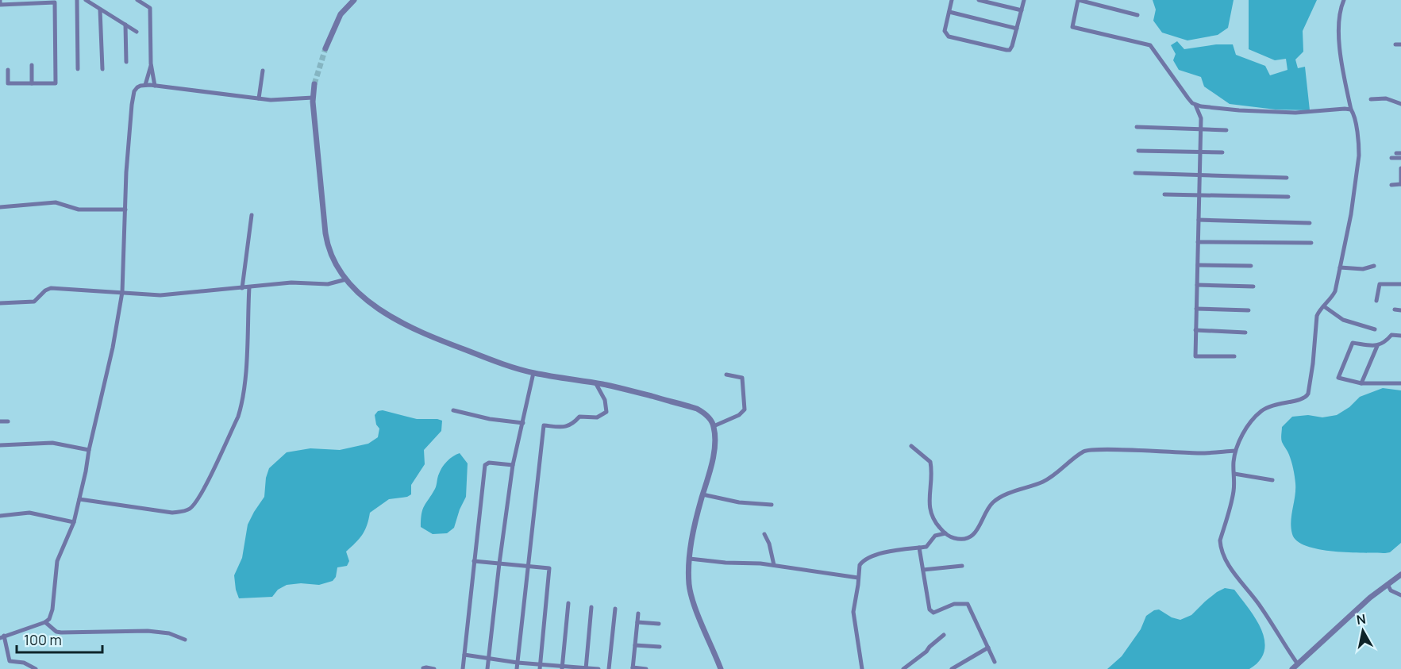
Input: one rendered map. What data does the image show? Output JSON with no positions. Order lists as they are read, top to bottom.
{
  "scale_bar": "100 m",
  "north": "top"
}
